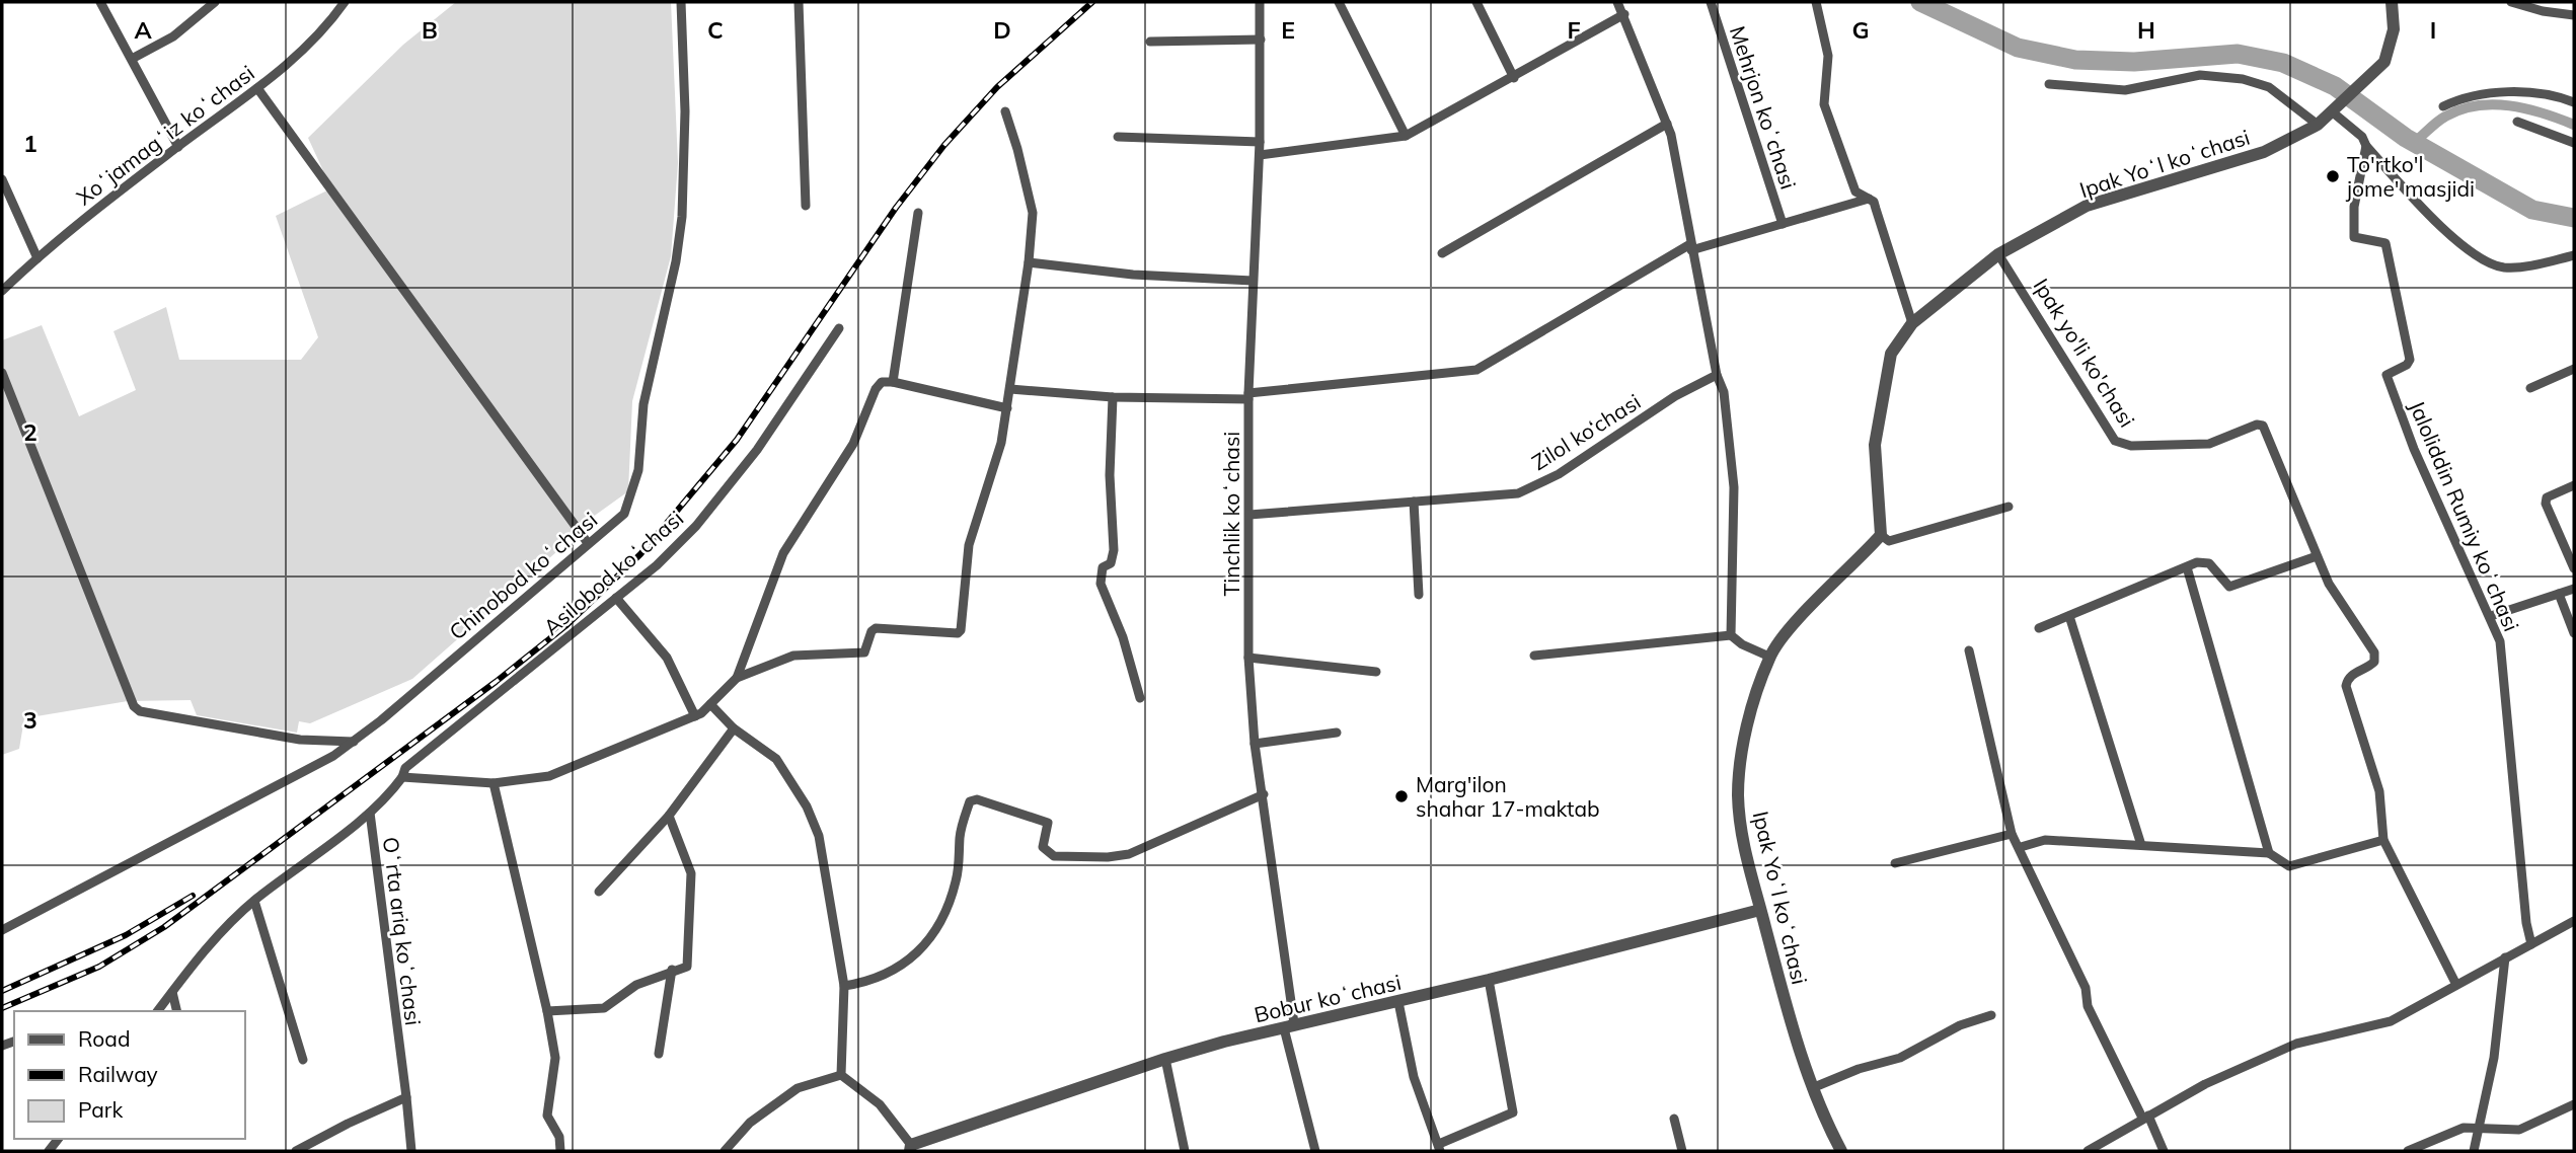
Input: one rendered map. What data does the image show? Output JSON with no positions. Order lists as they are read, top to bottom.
{
  "streets": {
    "street": [
      "Mehrjon koʻchasi",
      "Xoʻjamagʻiz koʻchasi",
      "Ipak Yoʻl koʻchasi",
      "Ipak yo'li ko'chasi",
      "Zilol ko‘chasi",
      "Tinchlik koʻchasi",
      "Jaloliddin Rumiy koʻchasi",
      "Asilobod koʻchasi",
      "Chinobod koʻchasi",
      "Oʻrta ariq koʻchasi",
      "Bobur koʻchasi"
    ]
  },
  "crossings": [
    ["Ipak Yoʻl koʻchasi", "Ipak yo'li ko'chasi"],
    ["Ipak Yoʻl koʻchasi", "Bobur koʻchasi"],
    ["Zilol ko‘chasi", "Tinchlik koʻchasi"],
    ["Tinchlik koʻchasi", "Bobur koʻchasi"],
    ["Asilobod koʻchasi", "Oʻrta ariq koʻchasi"]
  ],
  "places": ["To'rtko'l jome' masjidi", "Marg'ilon shahar 17-maktab"],
  "legend": ["Road", "Railway", "Park"],
  "grid": {
    "columns": [
      "A",
      "B",
      "C",
      "D",
      "E",
      "F",
      "G",
      "H",
      "I"
    ],
    "rows": ["1", "2", "3"]
  }
}
